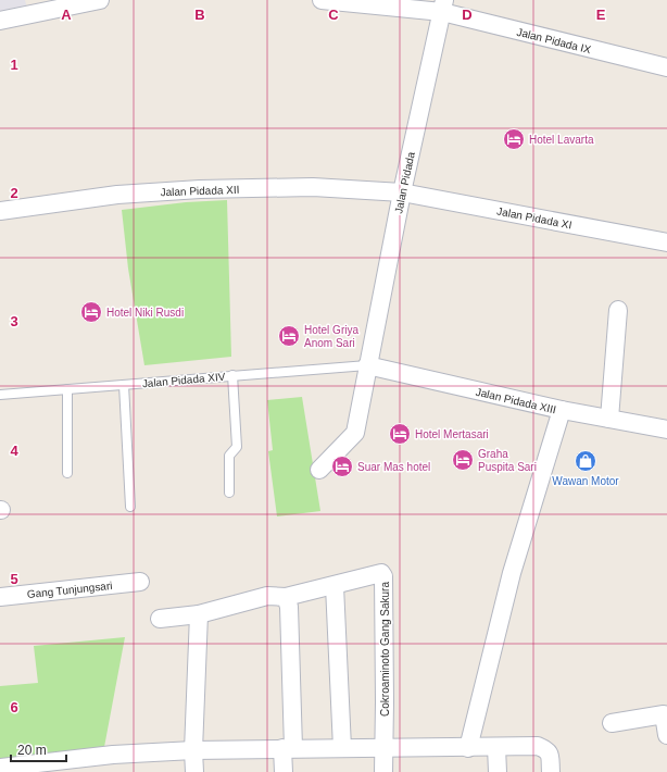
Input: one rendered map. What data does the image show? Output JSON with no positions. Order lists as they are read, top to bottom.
{
  "streets": {
    "street": [
      "Jalan Pidada IX",
      "Jalan Pidada",
      "Jalan Pidada XII",
      "Jalan Pidada XI",
      "Jalan Pidada XIII",
      "Gang Tunjungsari",
      "Cokroaminoto Gang Sakura"
    ],
    "lane": ["Jalan Pidada XIV"]
  },
  "crossings": [
    ["Jalan Pidada IX", "Jalan Pidada"],
    ["Jalan Pidada", "Jalan Pidada XII"],
    ["Jalan Pidada", "Jalan Pidada XI"],
    ["Jalan Pidada", "Jalan Pidada XIV"],
    ["Jalan Pidada", "Jalan Pidada XIII"],
    ["Jalan Pidada XII", "Jalan Pidada XI"],
    ["Jalan Pidada XIV", "Jalan Pidada XIII"]
  ],
  "places": {
    "hotel": [
      "Hotel Lavarta",
      "Hotel Niki Rusdi",
      "Hotel Griya Anom Sari",
      "Hotel Mertasari",
      "Graha Puspita Sari",
      "Suar Mas hotel"
    ],
    "shop": ["Wawan Motor"]
  },
  "scale_bar": "20 m",
  "grid": {
    "columns": [
      "A",
      "B",
      "C",
      "D",
      "E"
    ],
    "rows": [
      "1",
      "2",
      "3",
      "4",
      "5",
      "6"
    ]
  }
}
